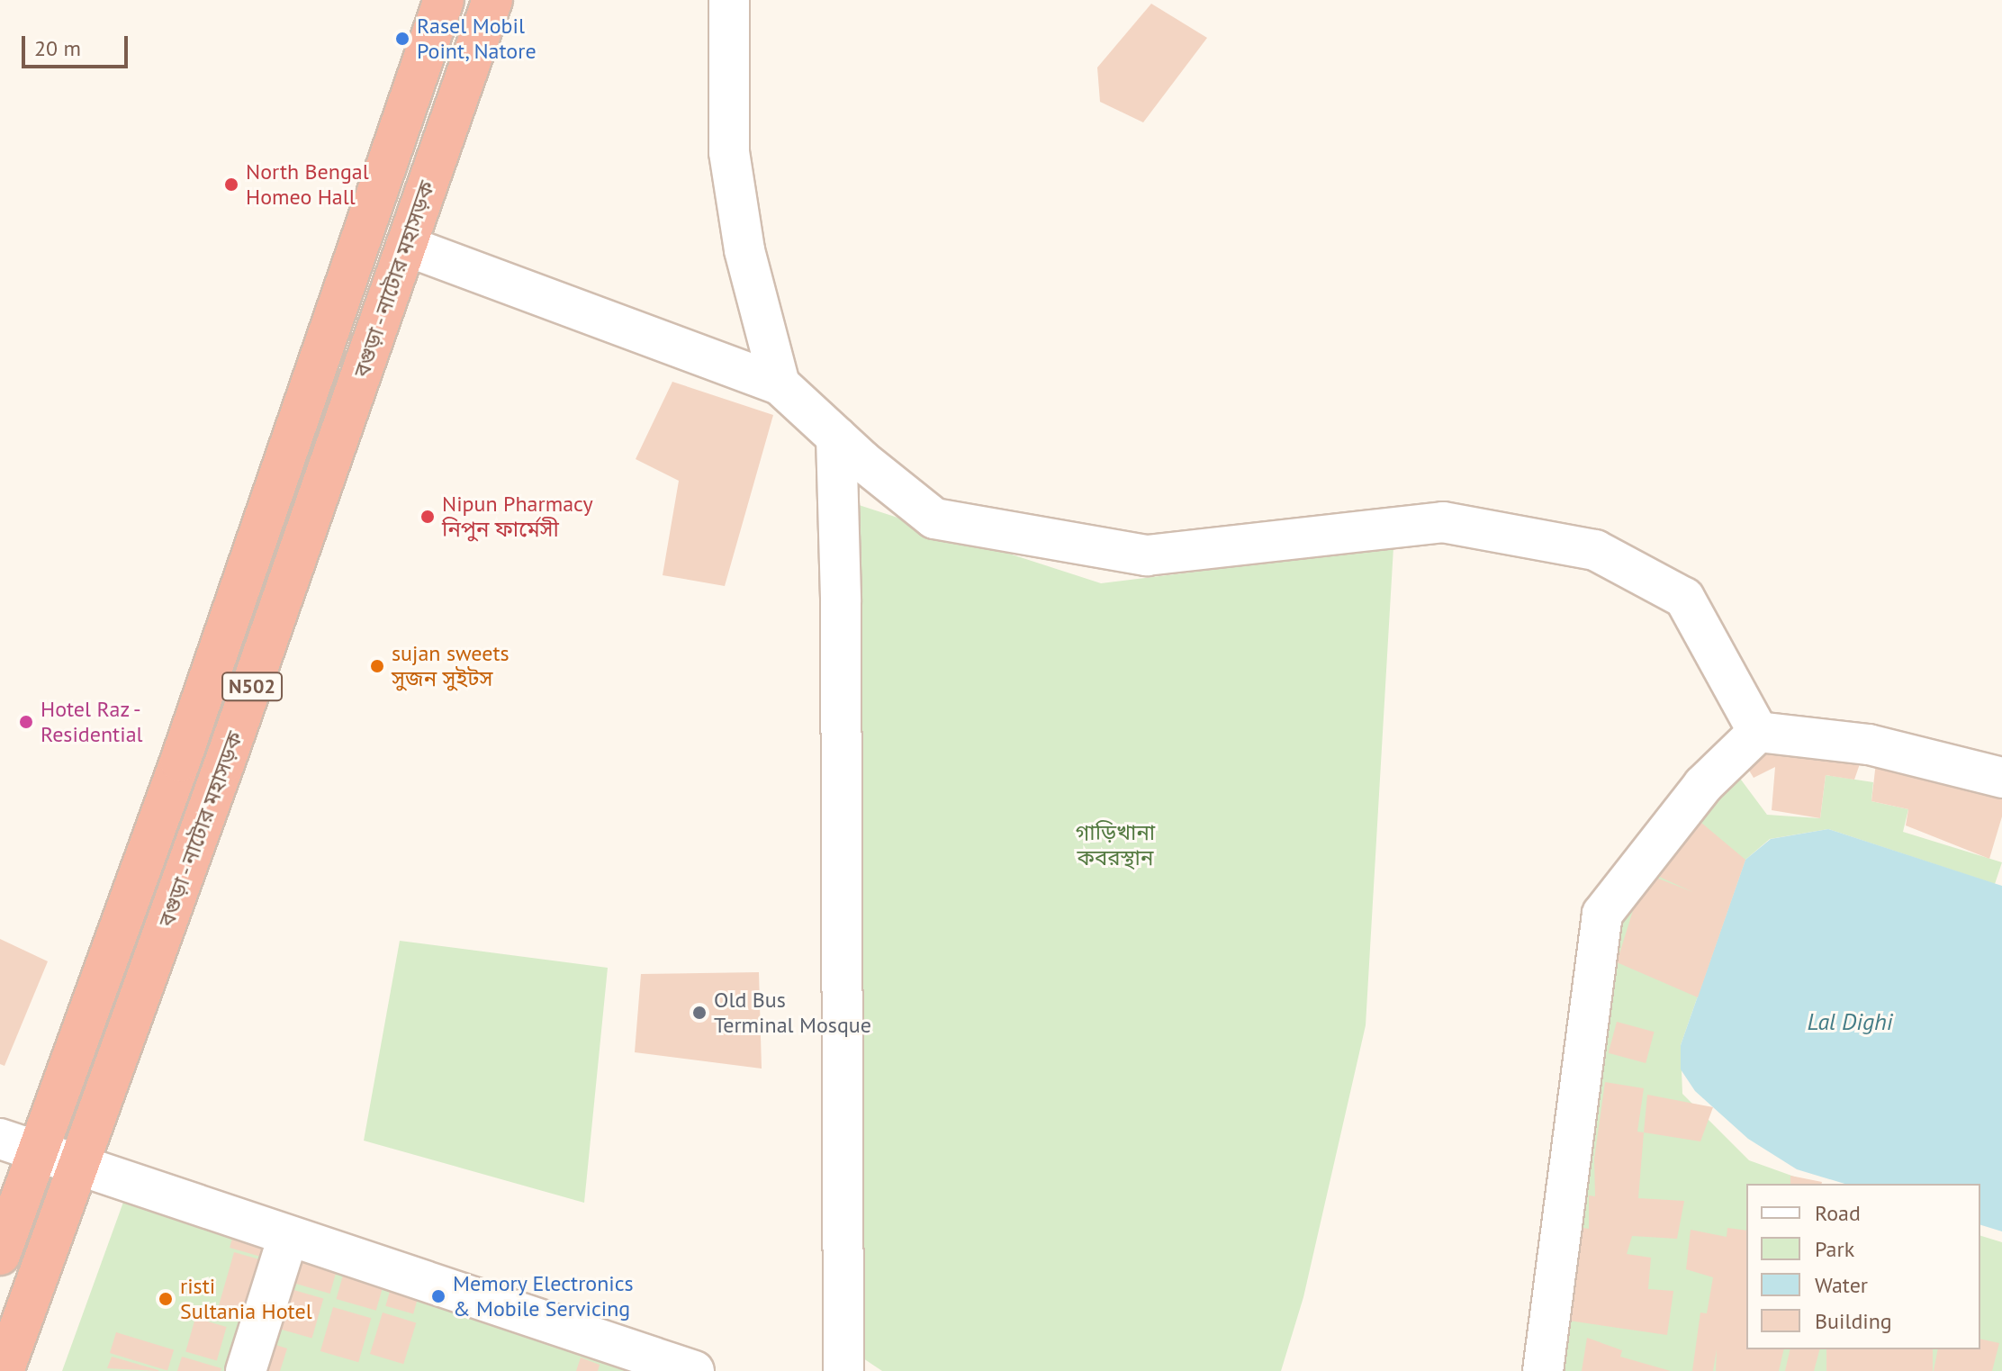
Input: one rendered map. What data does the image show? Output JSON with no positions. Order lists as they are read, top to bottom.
{
  "streets": {
    "highway": ["বগুড়া - নাটোর মহাসড়ক", "N502"]
  },
  "water": ["Lal Dighi"],
  "parks": ["গাড়িখানা কবরস্থান"],
  "places": [
    "Rasel Mobil Point, Natore",
    "North Bengal Homeo Hall",
    "Nipun Pharmacy নিপুন ফার্মেসী",
    "sujan sweets সুজন সুইটস",
    "Hotel Raz - Residential",
    "Old Bus Terminal Mosque",
    "Memory Electronics & Mobile Servicing",
    "risti Sultania Hotel"
  ],
  "legend": [
    "Road",
    "Park",
    "Water",
    "Building"
  ],
  "scale_bar": "20 m"
}
